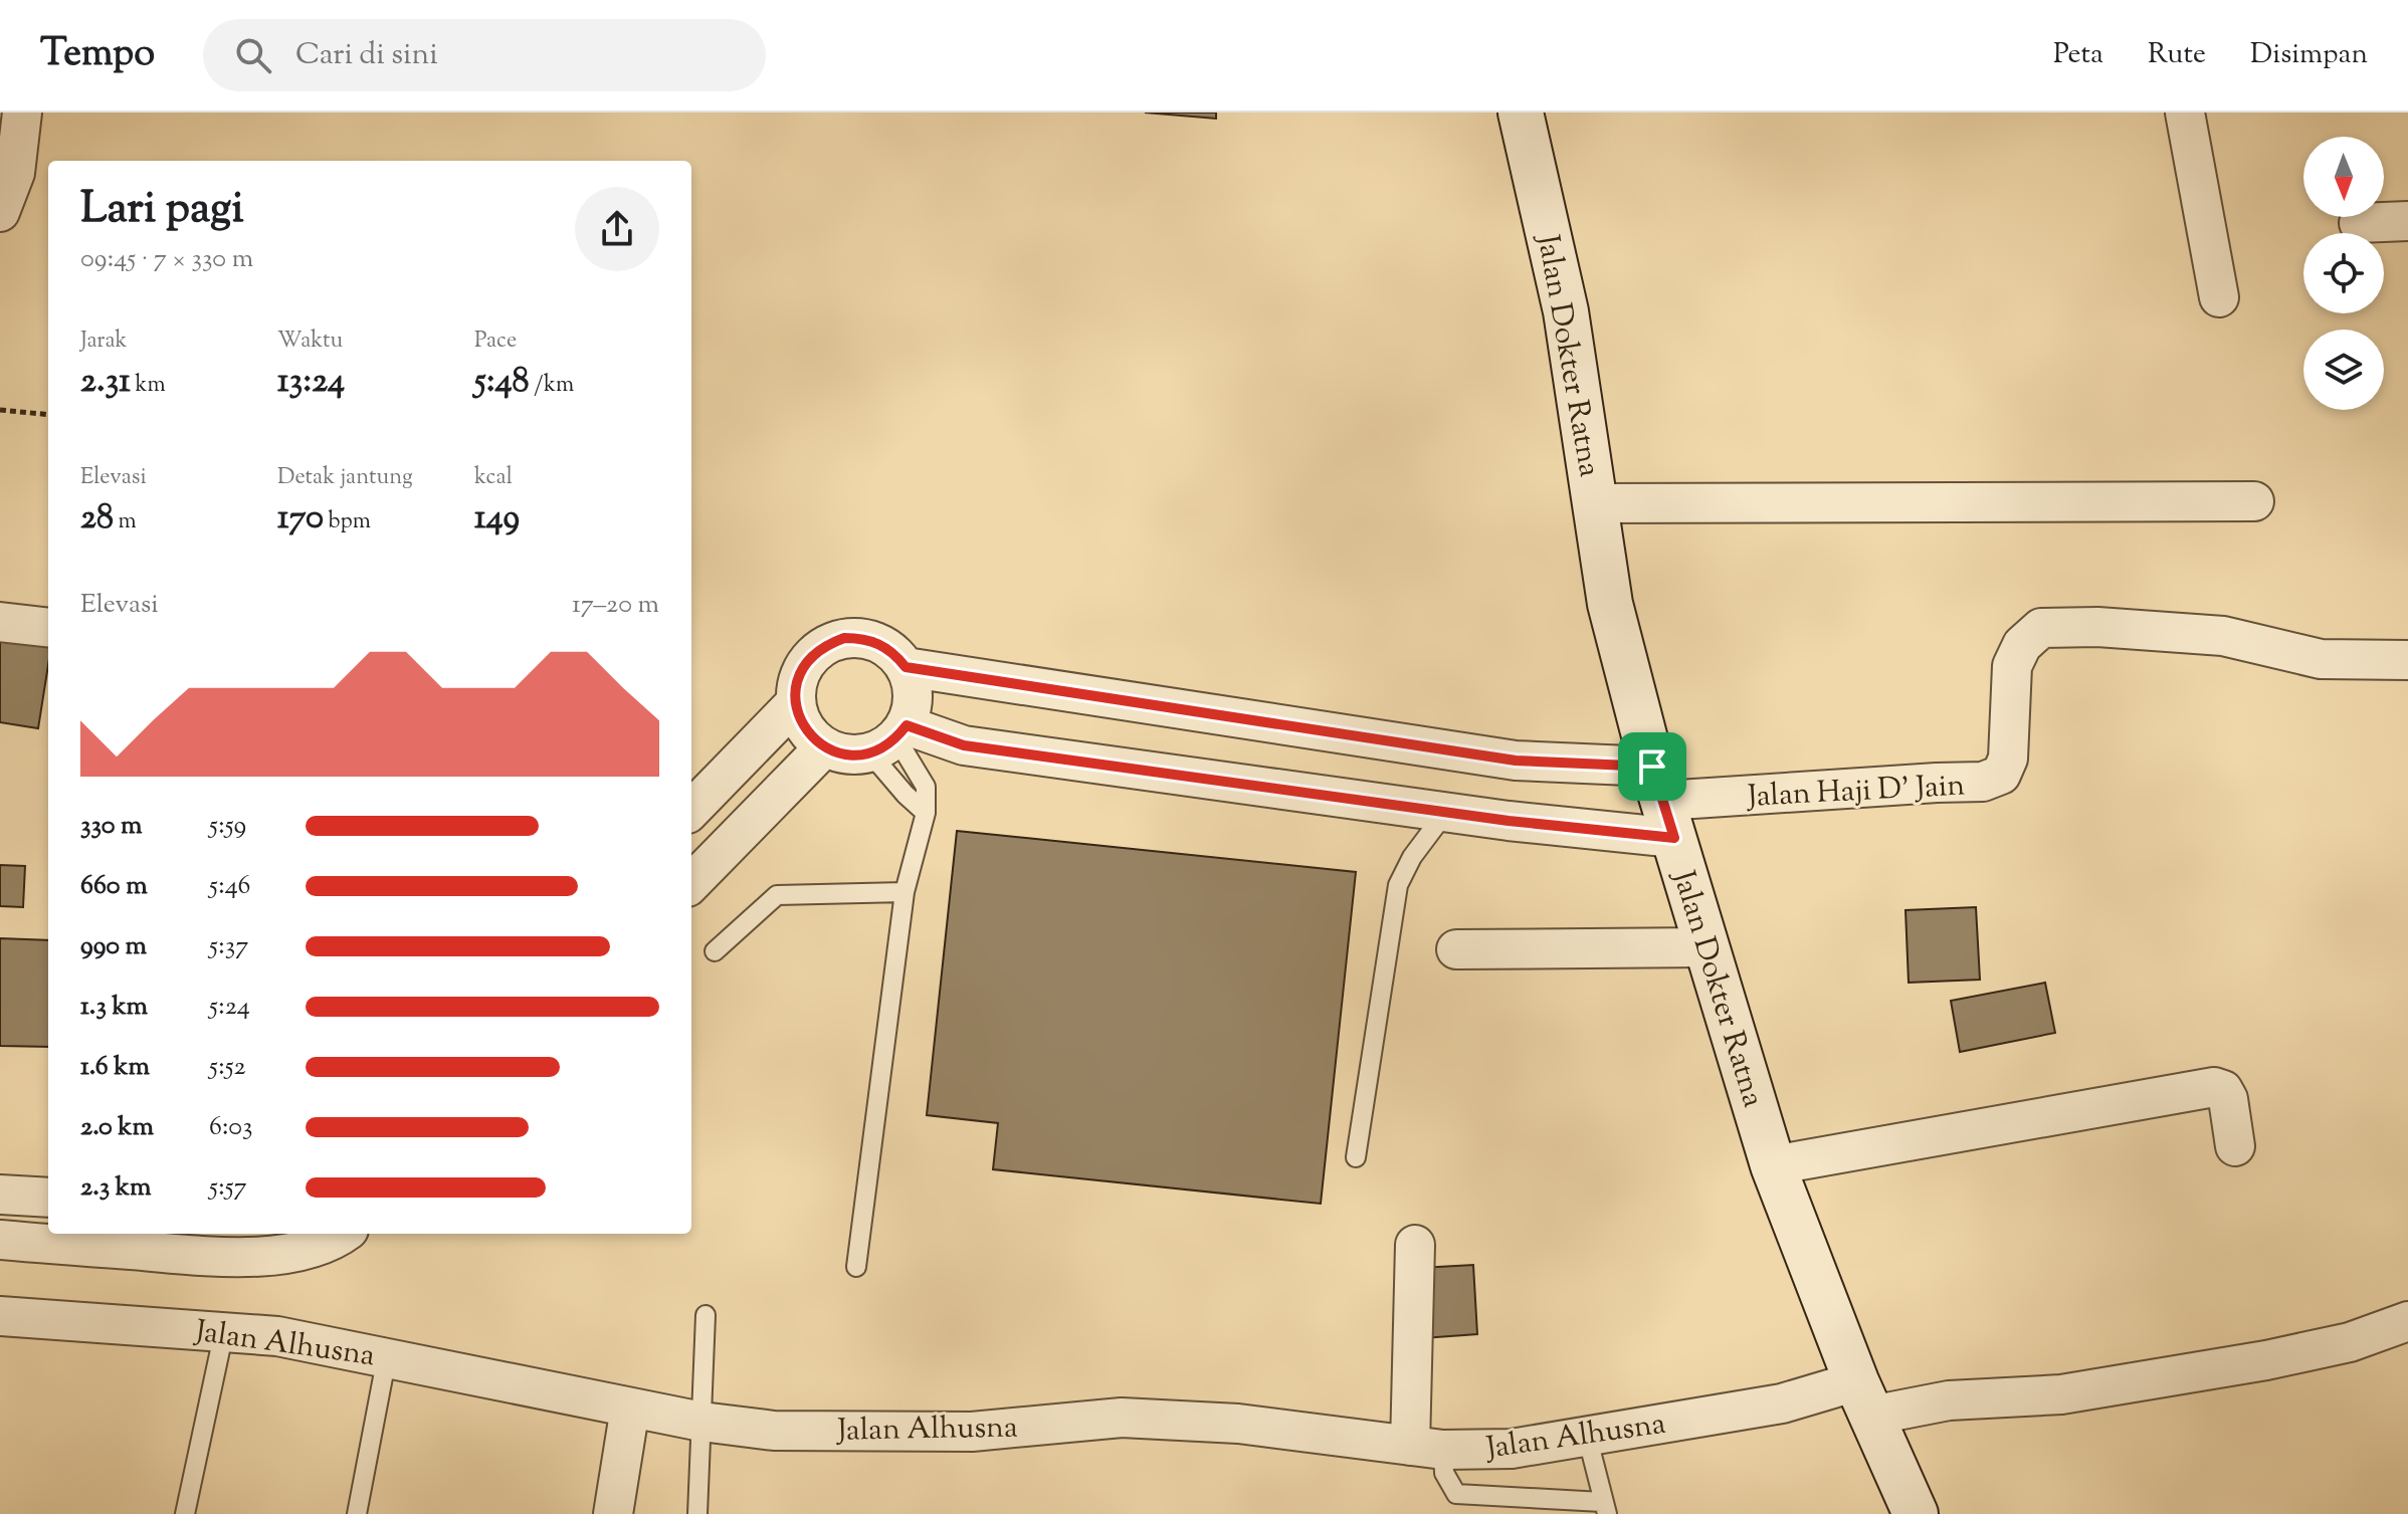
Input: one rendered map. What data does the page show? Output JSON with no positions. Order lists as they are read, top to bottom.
{
  "streets": {
    "street": ["Jalan Dokter Ratna", "Jalan Haji D' Jain", "Jalan Alhusna"]
  },
  "crossings": [
    ["Jalan Dokter Ratna", "Jalan Haji D' Jain"],
    ["Jalan Dokter Ratna", "Jalan Alhusna"]
  ],
  "north": "bottom",
  "page": {
    "header": "Tempo",
    "search": "Cari di sini",
    "nav": ["Peta", "Rute", "Disimpan"],
    "heading": ["Lari pagi", "09:45 · 7 × 330 m"],
    "stats": [
      ["Jarak", "2.31 km"],
      ["Waktu", "13:24"],
      ["Pace", "5:48 /km"],
      ["Elevasi", "28 m"],
      ["Detak jantung", "170 bpm"],
      ["kcal", "149"]
    ],
    "chart": ["Elevasi", "17–20 m"],
    "list": [
      {
        "name": "330 m",
        "note": "5:59"
      },
      {
        "name": "660 m",
        "note": "5:46"
      },
      {
        "name": "990 m",
        "note": "5:37"
      },
      {
        "name": "1.3 km",
        "note": "5:24"
      },
      {
        "name": "1.6 km",
        "note": "5:52"
      },
      {
        "name": "2.0 km",
        "note": "6:03"
      },
      {
        "name": "2.3 km",
        "note": "5:57"
      }
    ]
  }
}
